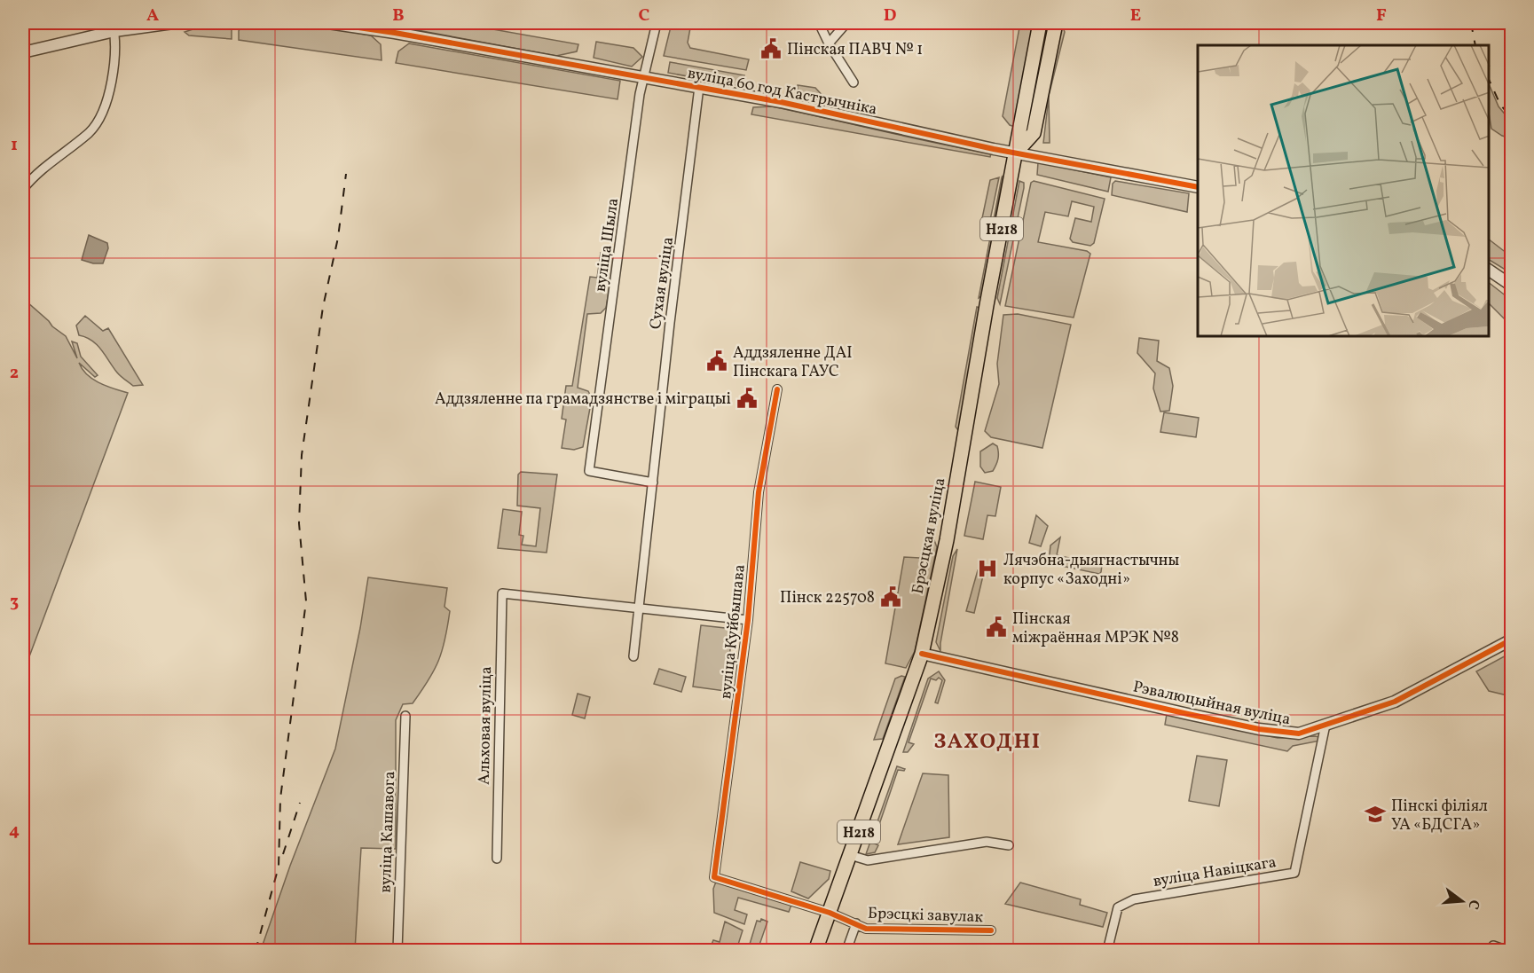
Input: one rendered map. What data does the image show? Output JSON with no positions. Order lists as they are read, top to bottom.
{
  "streets": {
    "main road": ["Н218", "Брэсцкая вуліца"],
    "street": [
      "вуліца 60 год Кастрычніка",
      "вуліца Шыла",
      "Сухая вуліца",
      "вуліца Куйбышава",
      "Рэвалюцыйная вуліца",
      "Альховая вуліца",
      "вуліца Кашавога",
      "вуліца Навіцкага",
      "Брэсцкі завулак"
    ]
  },
  "crossings": [
    ["вуліца 60 год Кастрычніка", "вуліца Шыла"],
    ["вуліца 60 год Кастрычніка", "Сухая вуліца"],
    ["вуліца 60 год Кастрычніка", "Брэсцкая вуліца"],
    ["вуліца Шыла", "Сухая вуліца"],
    ["Сухая вуліца", "Альховая вуліца"],
    ["Брэсцкая вуліца", "вуліца Куйбышава"],
    ["Брэсцкая вуліца", "Рэвалюцыйная вуліца"],
    ["Брэсцкая вуліца", "Брэсцкі завулак"],
    ["вуліца Куйбышава", "Брэсцкі завулак"],
    ["Рэвалюцыйная вуліца", "вуліца Навіцкага"]
  ],
  "districts": ["ЗАХОДНІ"],
  "places": {
    "public building": [
      "Пінская ПАВЧ № 1",
      "Аддзяленне ДАІ Пінскага ГАУС",
      "Аддзяленне па грамадзянстве і міграцыі",
      "Пінск 225708",
      "Пінская міжраённая МРЭК №8"
    ],
    "hospital": ["Лячэбна-дыягнастычны корпус «Заходні»"],
    "school or university": ["Пінскі філіял УА «БДСГА»"]
  },
  "north": "right",
  "grid": {
    "columns": [
      "A",
      "B",
      "C",
      "D",
      "E",
      "F"
    ],
    "rows": [
      "1",
      "2",
      "3",
      "4"
    ]
  }
}
